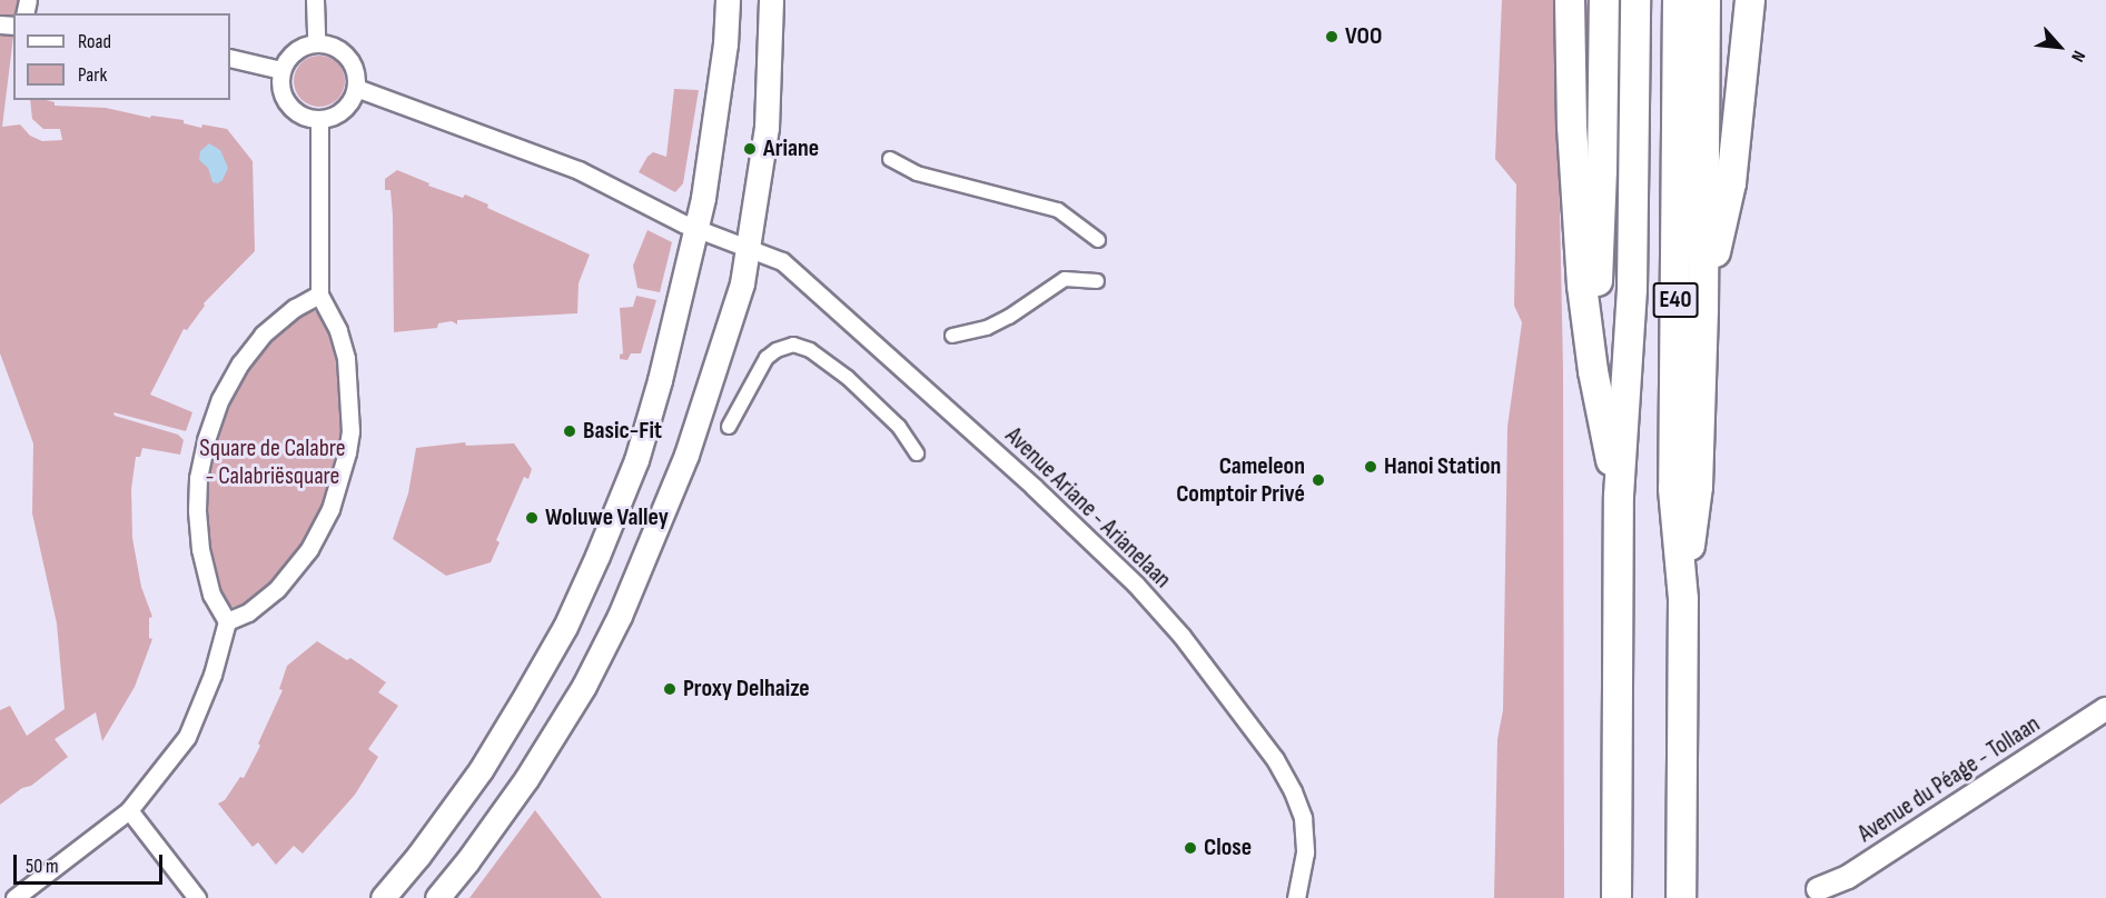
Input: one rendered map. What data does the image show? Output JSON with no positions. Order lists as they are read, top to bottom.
{
  "streets": {
    "highway": ["E40"],
    "street": ["Avenue Ariane - Arianelaan", "Avenue du Péage - Tollaan"]
  },
  "parks": ["Square de Calabre - Calabriësquare"],
  "places": [
    "VOO",
    "Ariane",
    "Basic-Fit",
    "Hanoi Station",
    "Cameleon Comptoir Privé",
    "Woluwe Valley",
    "Proxy Delhaize",
    "Close"
  ],
  "legend": ["Road", "Park"],
  "scale_bar": "50 m",
  "north": "bottom right"
}
